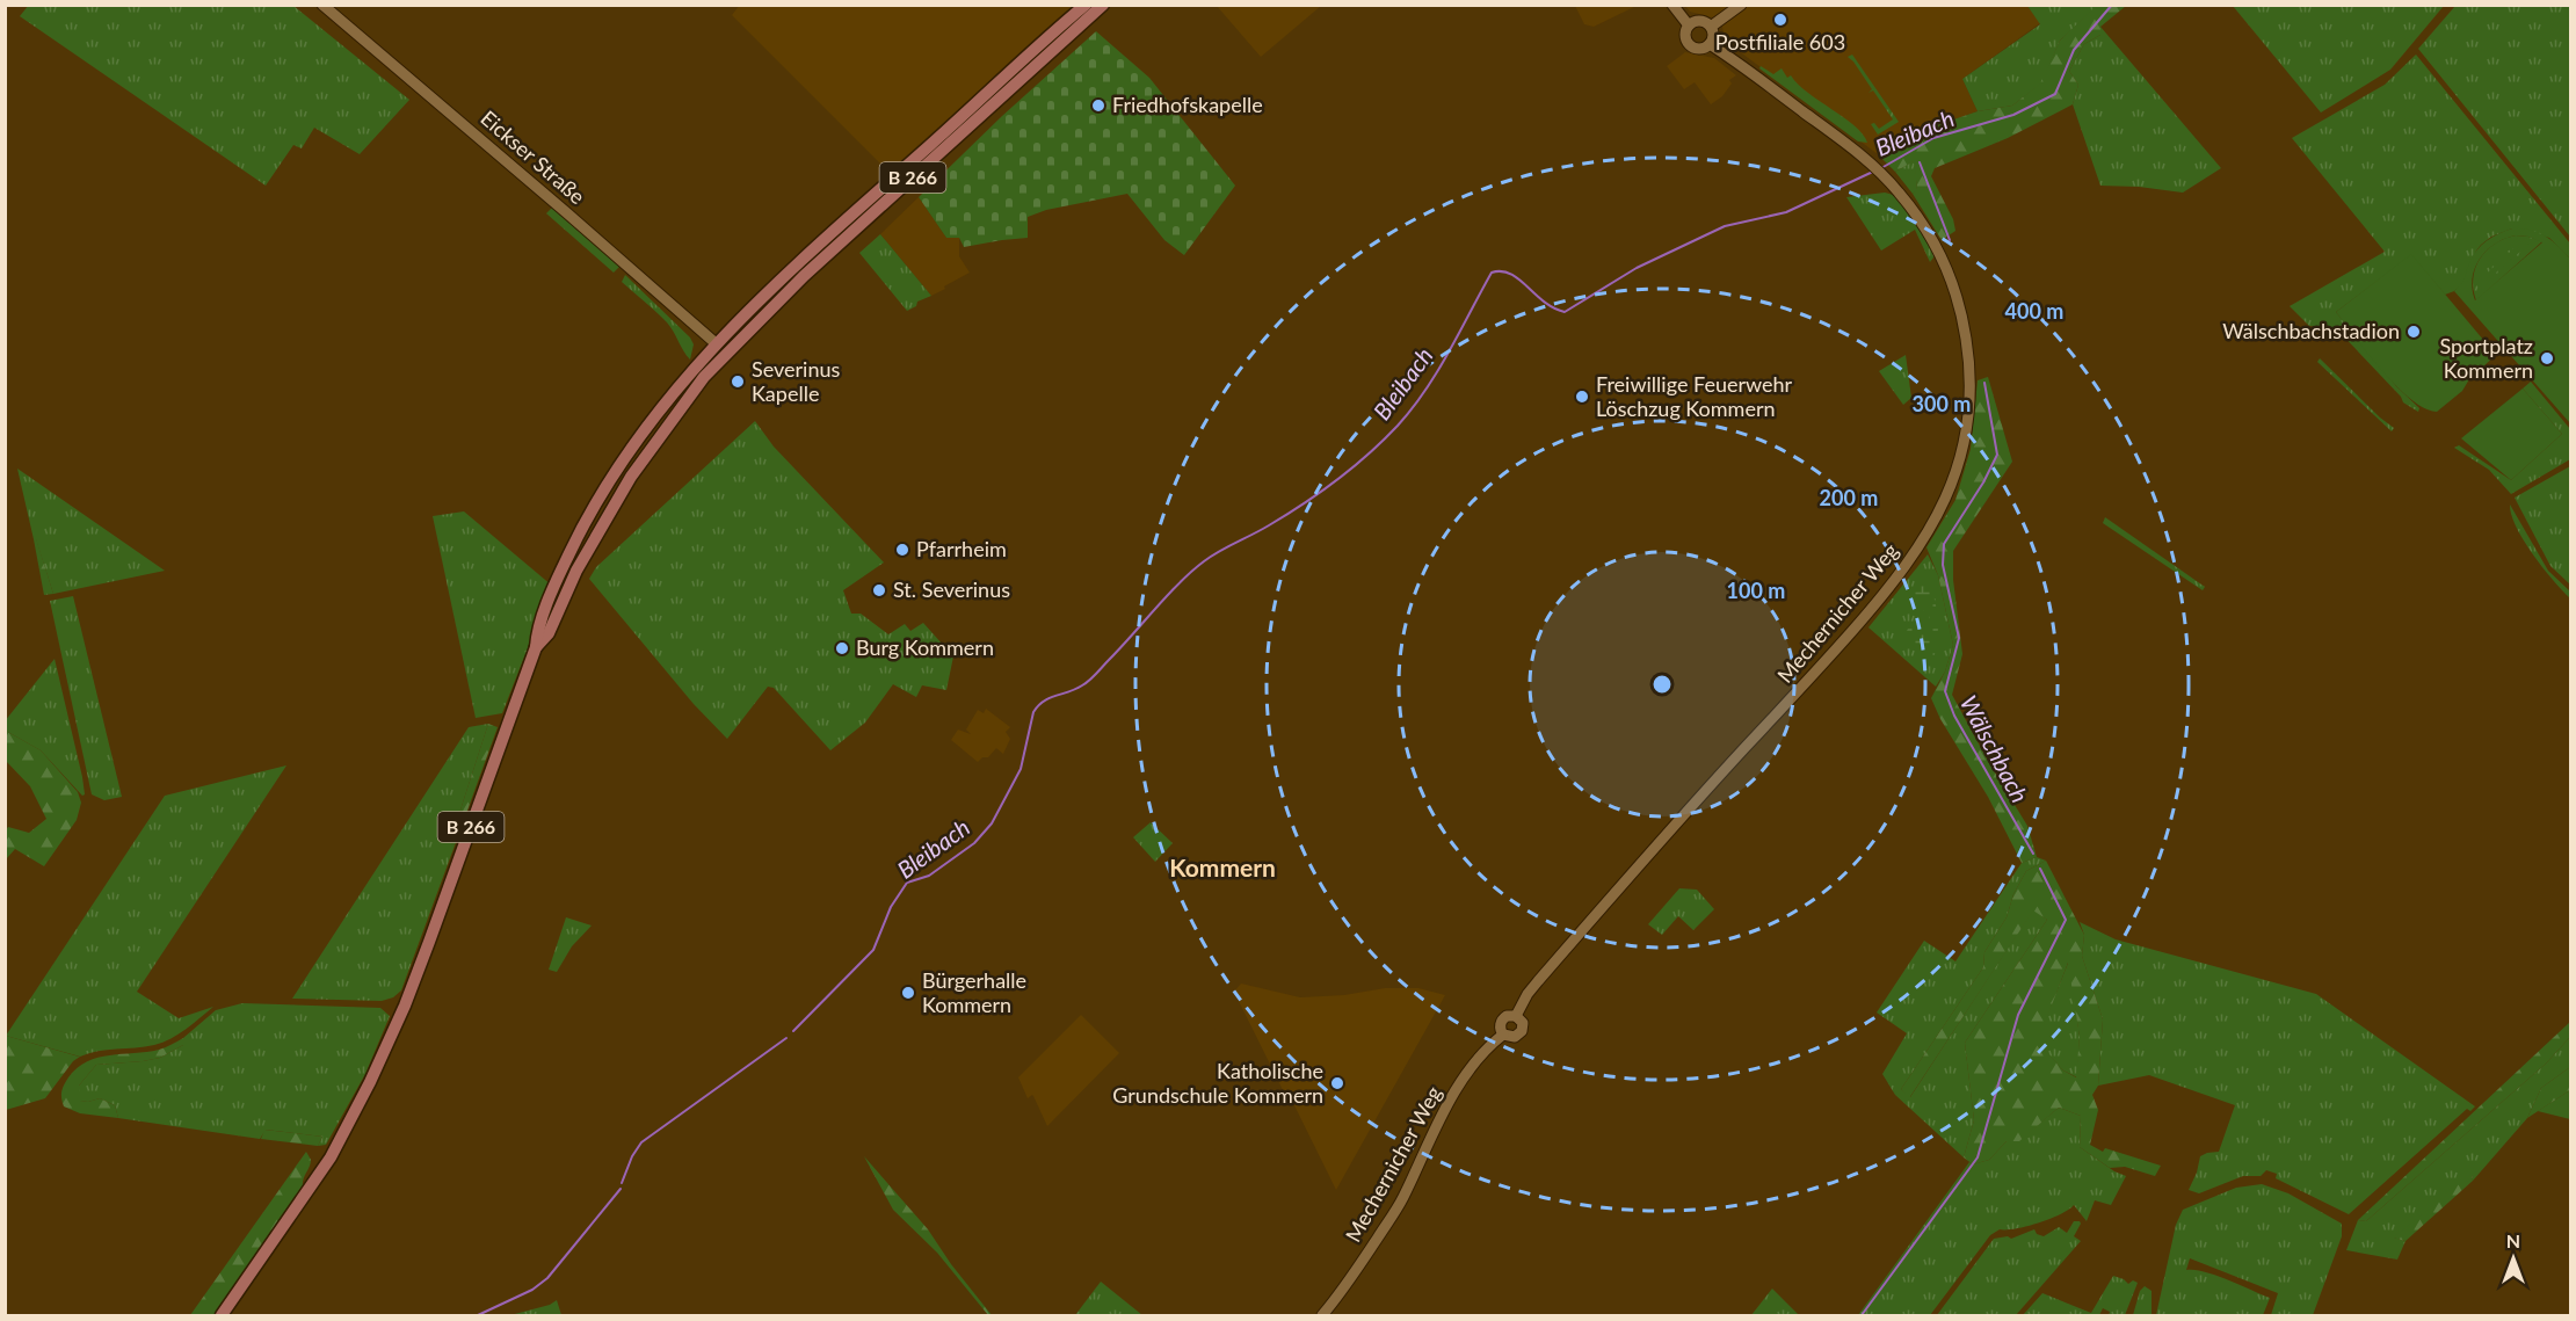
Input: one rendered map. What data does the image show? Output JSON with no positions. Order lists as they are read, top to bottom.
{
  "streets": {
    "main road": ["B 266"],
    "street": ["Eickser Straße", "Mechernicher Weg"]
  },
  "crossings": [
    ["Eickser Straße", "B 266"]
  ],
  "districts": ["Kommern"],
  "water": ["Bleibach", "Wälschbach"],
  "places": [
    "Postfiliale 603",
    "Friedhofskapelle",
    "Wälschbachstadion",
    "Sportplatz Kommern",
    "Severinus Kapelle",
    "Freiwillige Feuerwehr Löschzug Kommern",
    "Pfarrheim",
    "St. Severinus",
    "Burg Kommern",
    "Bürgerhalle Kommern",
    "Katholische Grundschule Kommern"
  ],
  "north": "top",
  "rings": [
    "400 m",
    "300 m",
    "200 m",
    "100 m"
  ]
}
